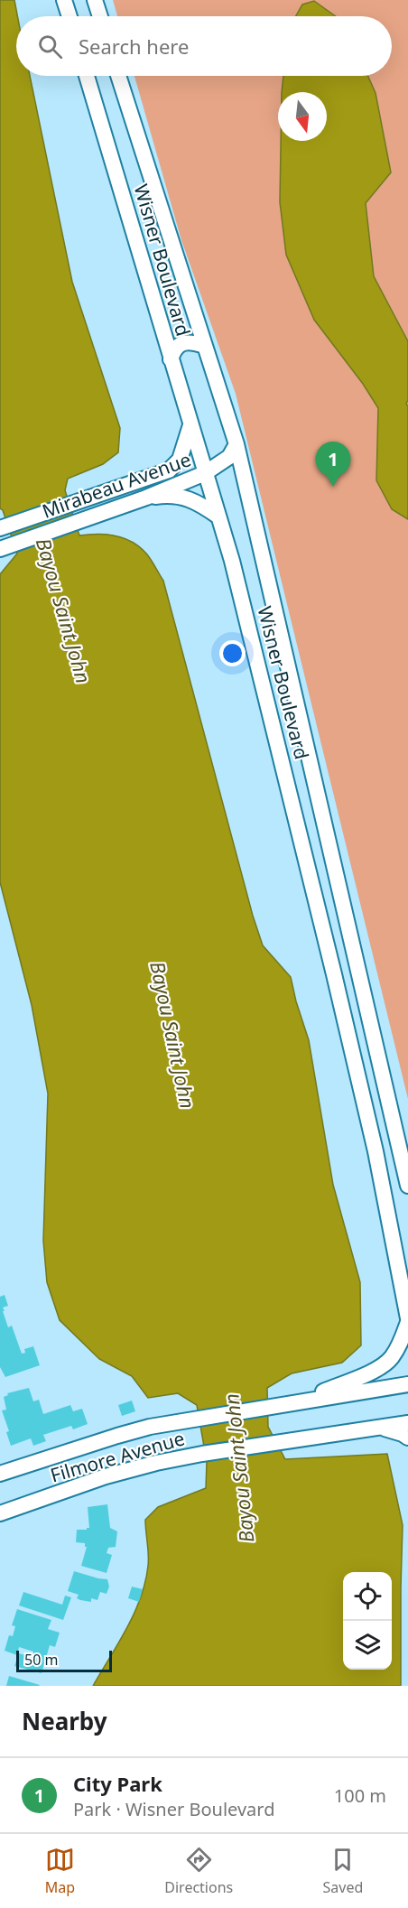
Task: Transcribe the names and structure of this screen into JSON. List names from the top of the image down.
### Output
{
  "streets": {
    "street": ["Wisner Boulevard", "Mirabeau Avenue", "Filmore Avenue"]
  },
  "crossings": [
    ["Wisner Boulevard", "Mirabeau Avenue"]
  ],
  "water": ["Bayou Saint John"],
  "scale_bar": "50 m",
  "north": "bottom",
  "page": {
    "search": "Search here",
    "pins": "1",
    "scale": "50 m",
    "heading": "Nearby",
    "list": [
      {
        "mark": "1",
        "name": "City Park",
        "note": "Park · Wisner Boulevard",
        "value": "100 m"
      }
    ],
    "nav": ["Map", "Directions", "Saved"]
  }
}
